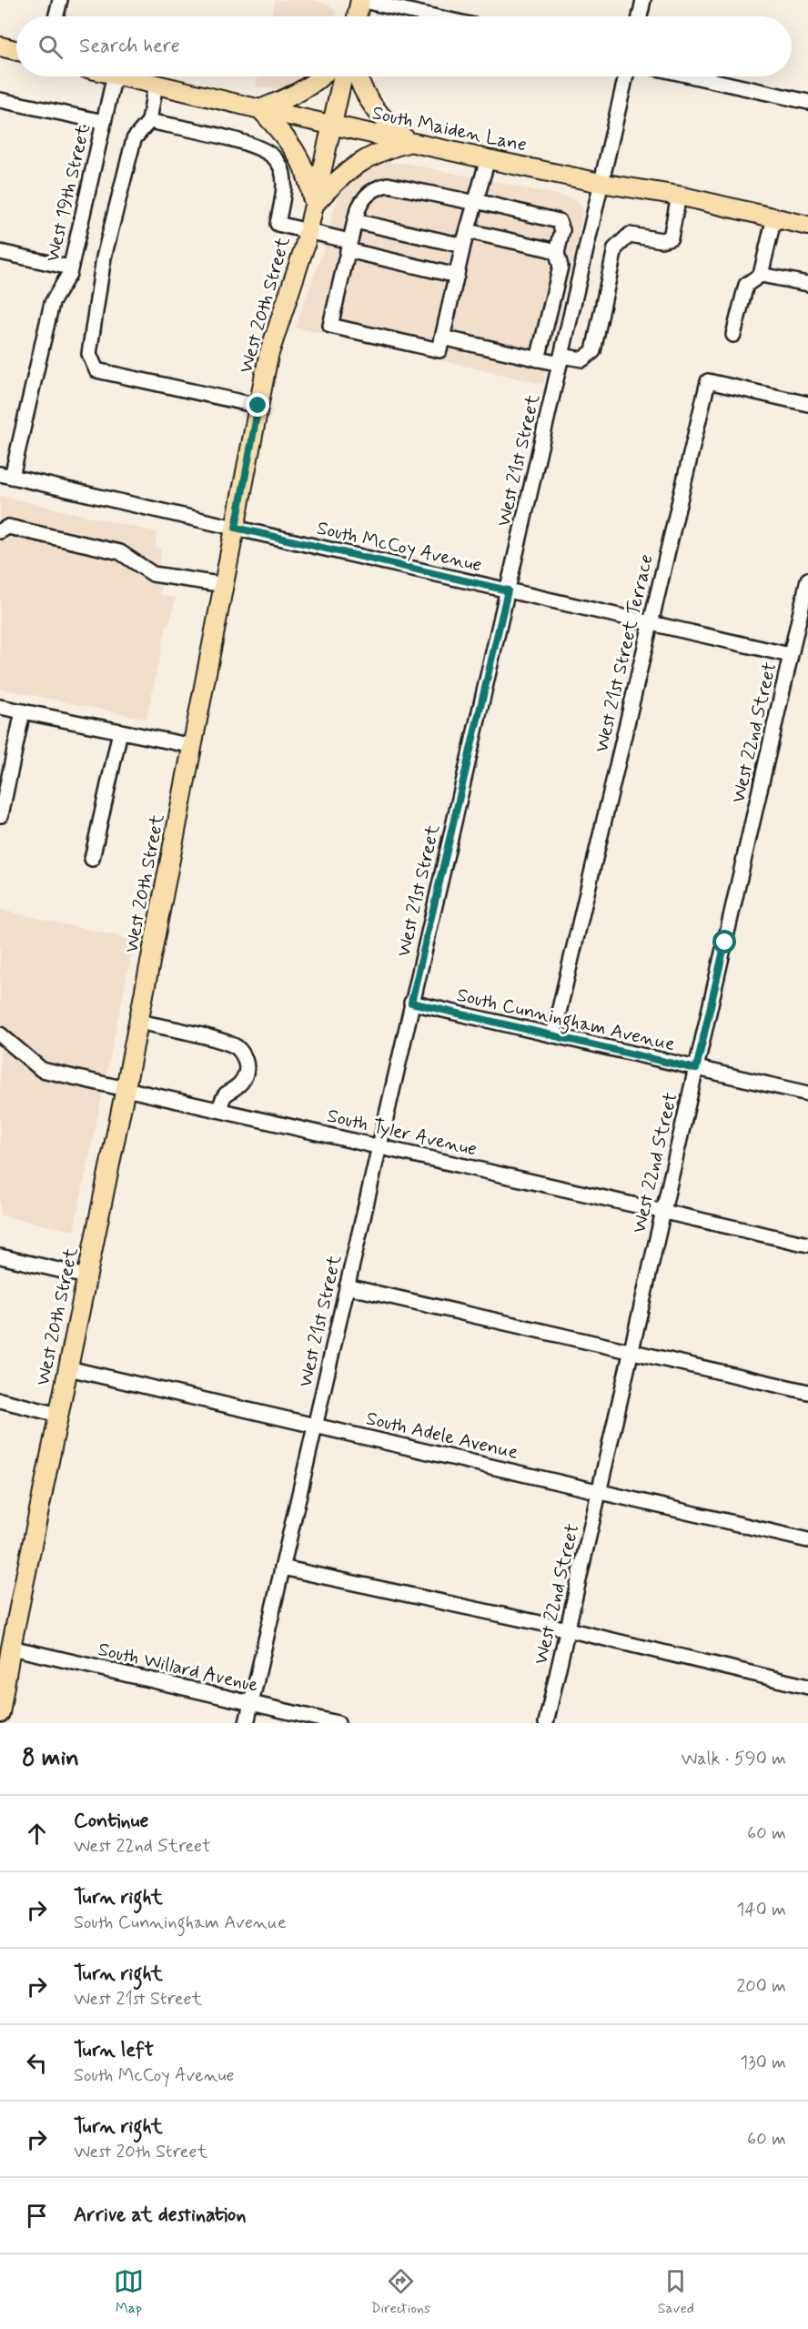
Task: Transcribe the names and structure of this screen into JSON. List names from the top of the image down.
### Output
{
  "streets": {
    "main road": ["South Maiden Lane", "West 20th Street"],
    "street": [
      "West 19th Street",
      "West 21st Street",
      "South McCoy Avenue",
      "West 21st Street Terrace",
      "West 22nd Street",
      "South Cunningham Avenue",
      "South Tyler Avenue",
      "South Adele Avenue",
      "South Willard Avenue"
    ]
  },
  "crossings": [
    ["South Maiden Lane", "West 20th Street"],
    ["South Maiden Lane", "West 21st Street"],
    ["West 19th Street", "South McCoy Avenue"],
    ["West 20th Street", "South McCoy Avenue"],
    ["West 20th Street", "South Tyler Avenue"],
    ["West 20th Street", "South Adele Avenue"],
    ["West 20th Street", "South Willard Avenue"],
    ["West 21st Street", "South McCoy Avenue"],
    ["West 21st Street", "South Cunningham Avenue"],
    ["West 21st Street", "South Tyler Avenue"],
    ["West 21st Street", "South Adele Avenue"],
    ["West 21st Street", "South Willard Avenue"],
    ["South McCoy Avenue", "West 21st Street Terrace"],
    ["South McCoy Avenue", "West 22nd Street"],
    ["West 21st Street Terrace", "South Cunningham Avenue"],
    ["West 22nd Street", "South Cunningham Avenue"],
    ["West 22nd Street", "South Tyler Avenue"],
    ["West 22nd Street", "South Adele Avenue"]
  ],
  "page": {
    "search": "Search here",
    "heading": ["8 min", "Walk · 590 m"],
    "list": [
      ["Continue", "West 22nd Street", "60 m"],
      ["Turn right", "South Cunningham Avenue", "140 m"],
      ["Turn right", "West 21st Street", "200 m"],
      ["Turn left", "South McCoy Avenue", "130 m"],
      ["Turn right", "West 20th Street", "60 m"],
      "Arrive at destination"
    ],
    "nav": ["Map", "Directions", "Saved"]
  }
}
